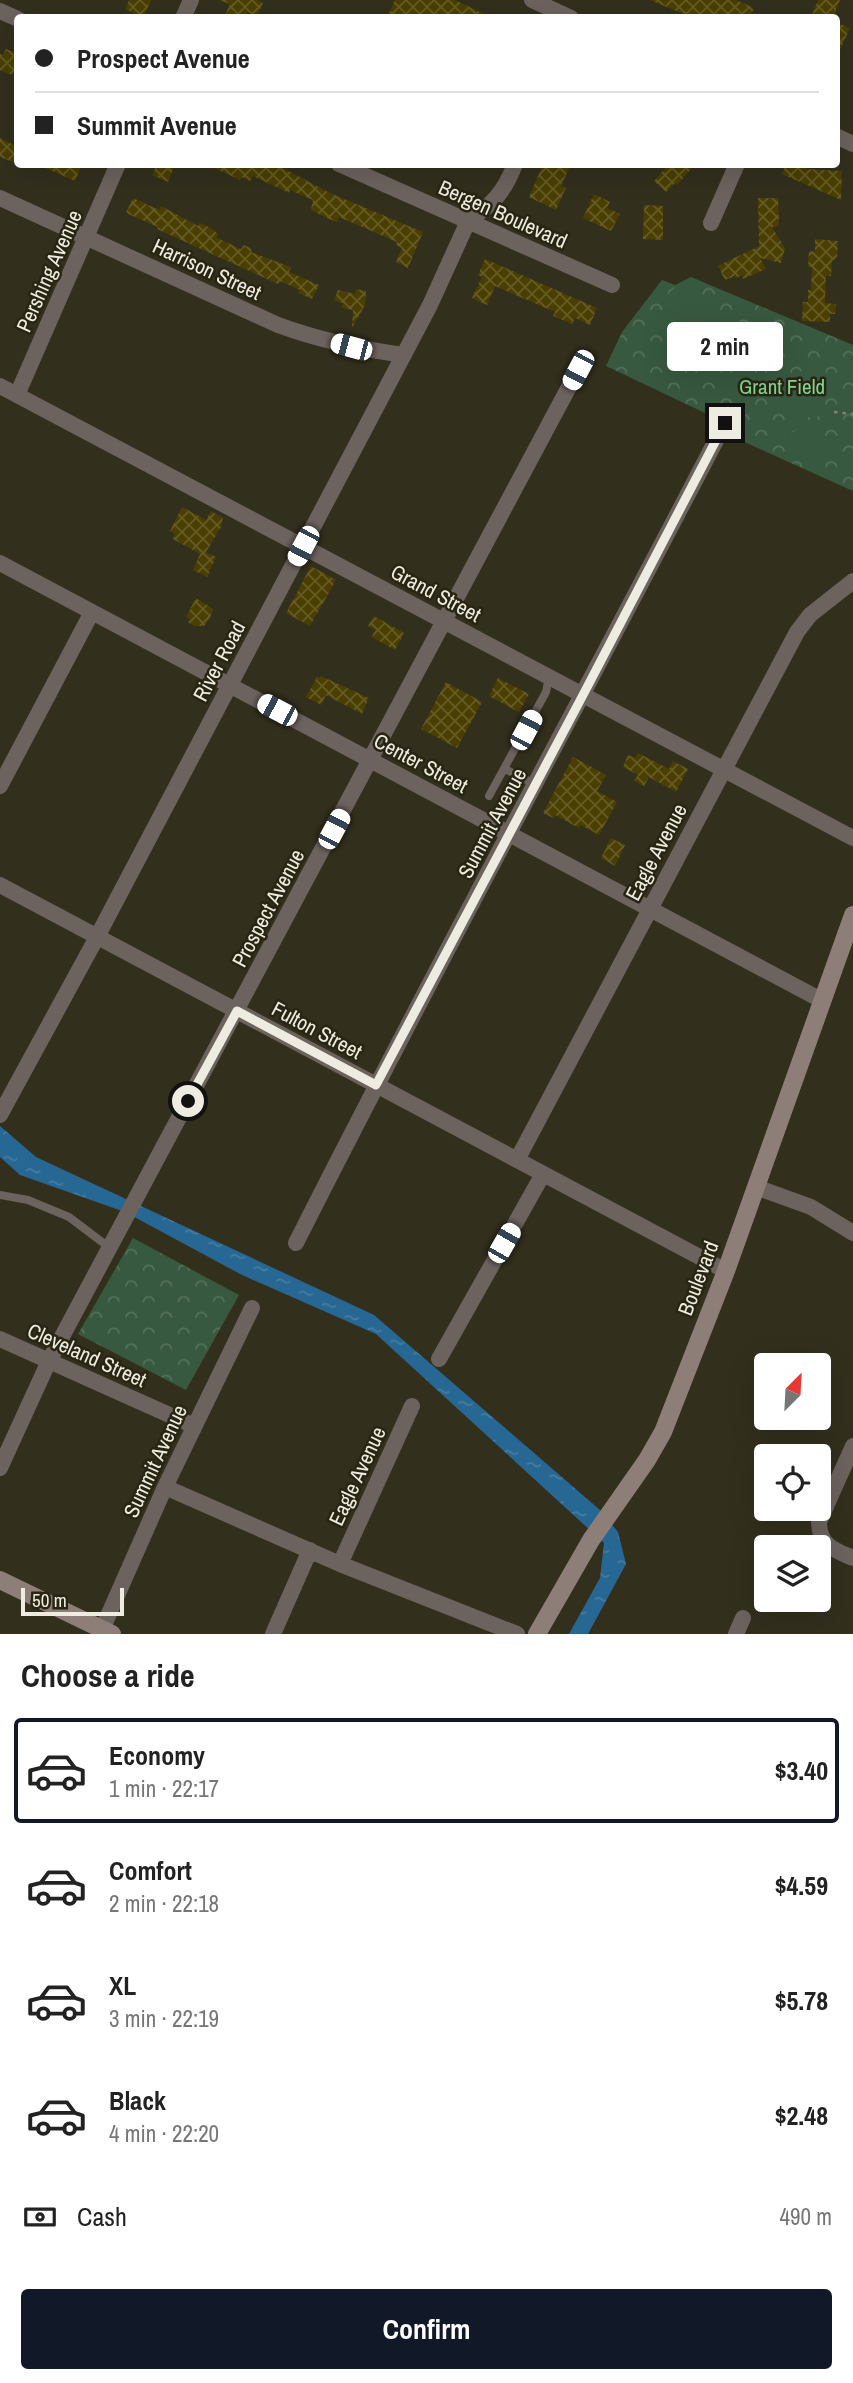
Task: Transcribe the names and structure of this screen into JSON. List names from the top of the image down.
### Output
{
  "streets": {
    "street": [
      "Bergen Boulevard",
      "Harrison Street",
      "Pershing Avenue",
      "Grand Street",
      "River Road",
      "Center Street",
      "Summit Avenue",
      "Eagle Avenue",
      "Prospect Avenue",
      "Fulton Street",
      "Boulevard",
      "Cleveland Street"
    ]
  },
  "crossings": [
    ["Bergen Boulevard", "River Road"],
    ["Harrison Street", "Pershing Avenue"],
    ["Harrison Street", "River Road"],
    ["Pershing Avenue", "Grand Street"],
    ["Grand Street", "River Road"],
    ["Grand Street", "Summit Avenue"],
    ["Grand Street", "Eagle Avenue"],
    ["Grand Street", "Prospect Avenue"],
    ["River Road", "Center Street"],
    ["River Road", "Fulton Street"],
    ["Center Street", "Summit Avenue"],
    ["Center Street", "Eagle Avenue"],
    ["Center Street", "Prospect Avenue"],
    ["Center Street", "Boulevard"],
    ["Summit Avenue", "Fulton Street"],
    ["Summit Avenue", "Cleveland Street"],
    ["Eagle Avenue", "Fulton Street"],
    ["Prospect Avenue", "Fulton Street"],
    ["Prospect Avenue", "Cleveland Street"],
    ["Fulton Street", "Boulevard"]
  ],
  "parks": ["Grant Field"],
  "scale_bar": "50 m",
  "north": "top right",
  "page": {
    "banner": ["Prospect Avenue", "Summit Avenue"],
    "bubble": "2 min",
    "scale": "50 m",
    "heading": "Choose a ride",
    "list": [
      {
        "name": "Economy",
        "note": "1 min · 22:17",
        "value": "$3.40"
      },
      {
        "name": "Comfort",
        "note": "2 min · 22:18",
        "value": "$4.59"
      },
      {
        "name": "XL",
        "note": "3 min · 22:19",
        "value": "$5.78"
      },
      {
        "name": "Black",
        "note": "4 min · 22:20",
        "value": "$2.48"
      }
    ],
    "pay": ["Cash", "490 m"],
    "buttons": "Confirm"
  }
}
